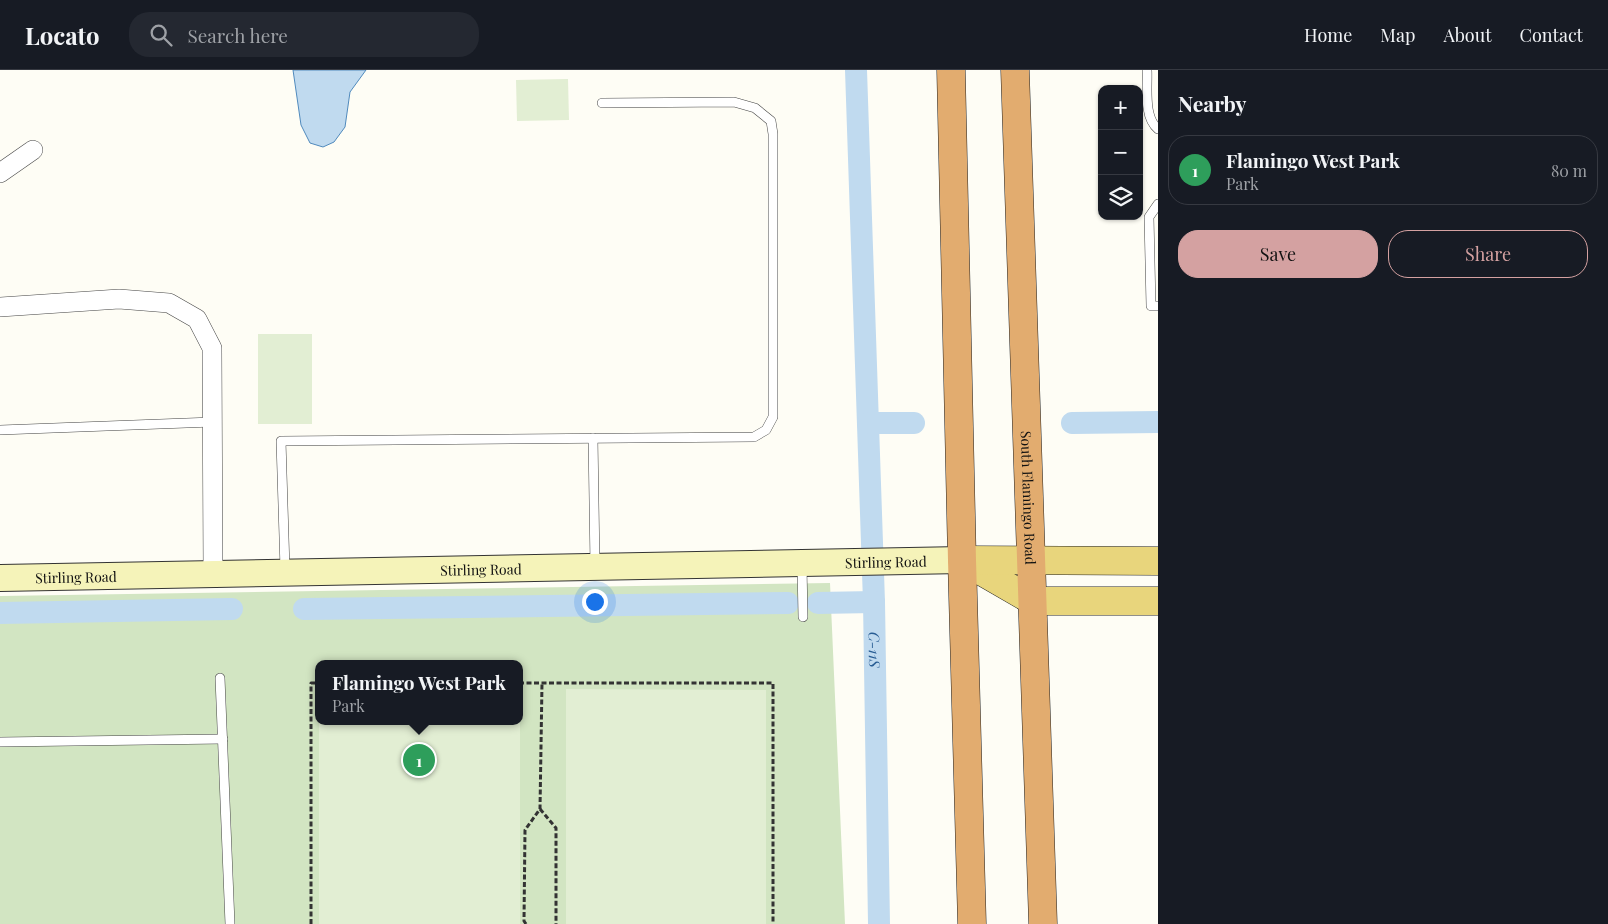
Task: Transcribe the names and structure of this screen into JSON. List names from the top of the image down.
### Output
{
  "streets": {
    "highway": ["South Flamingo Road"],
    "main road": ["Stirling Road"]
  },
  "crossings": [
    ["South Flamingo Road", "Stirling Road"]
  ],
  "water": ["C-11S"],
  "page": {
    "header": "Locato",
    "search": "Search here",
    "nav": [
      "Home",
      "Map",
      "About",
      "Contact"
    ],
    "heading": "Nearby",
    "map_buttons": ["+", "−"],
    "list": [
      {
        "mark": "1",
        "name": "Flamingo West Park",
        "note": "Park",
        "value": "80 m"
      }
    ],
    "buttons": ["Save", "Share"],
    "popup": ["Flamingo West Park", "Park"],
    "pins": "1"
  }
}
